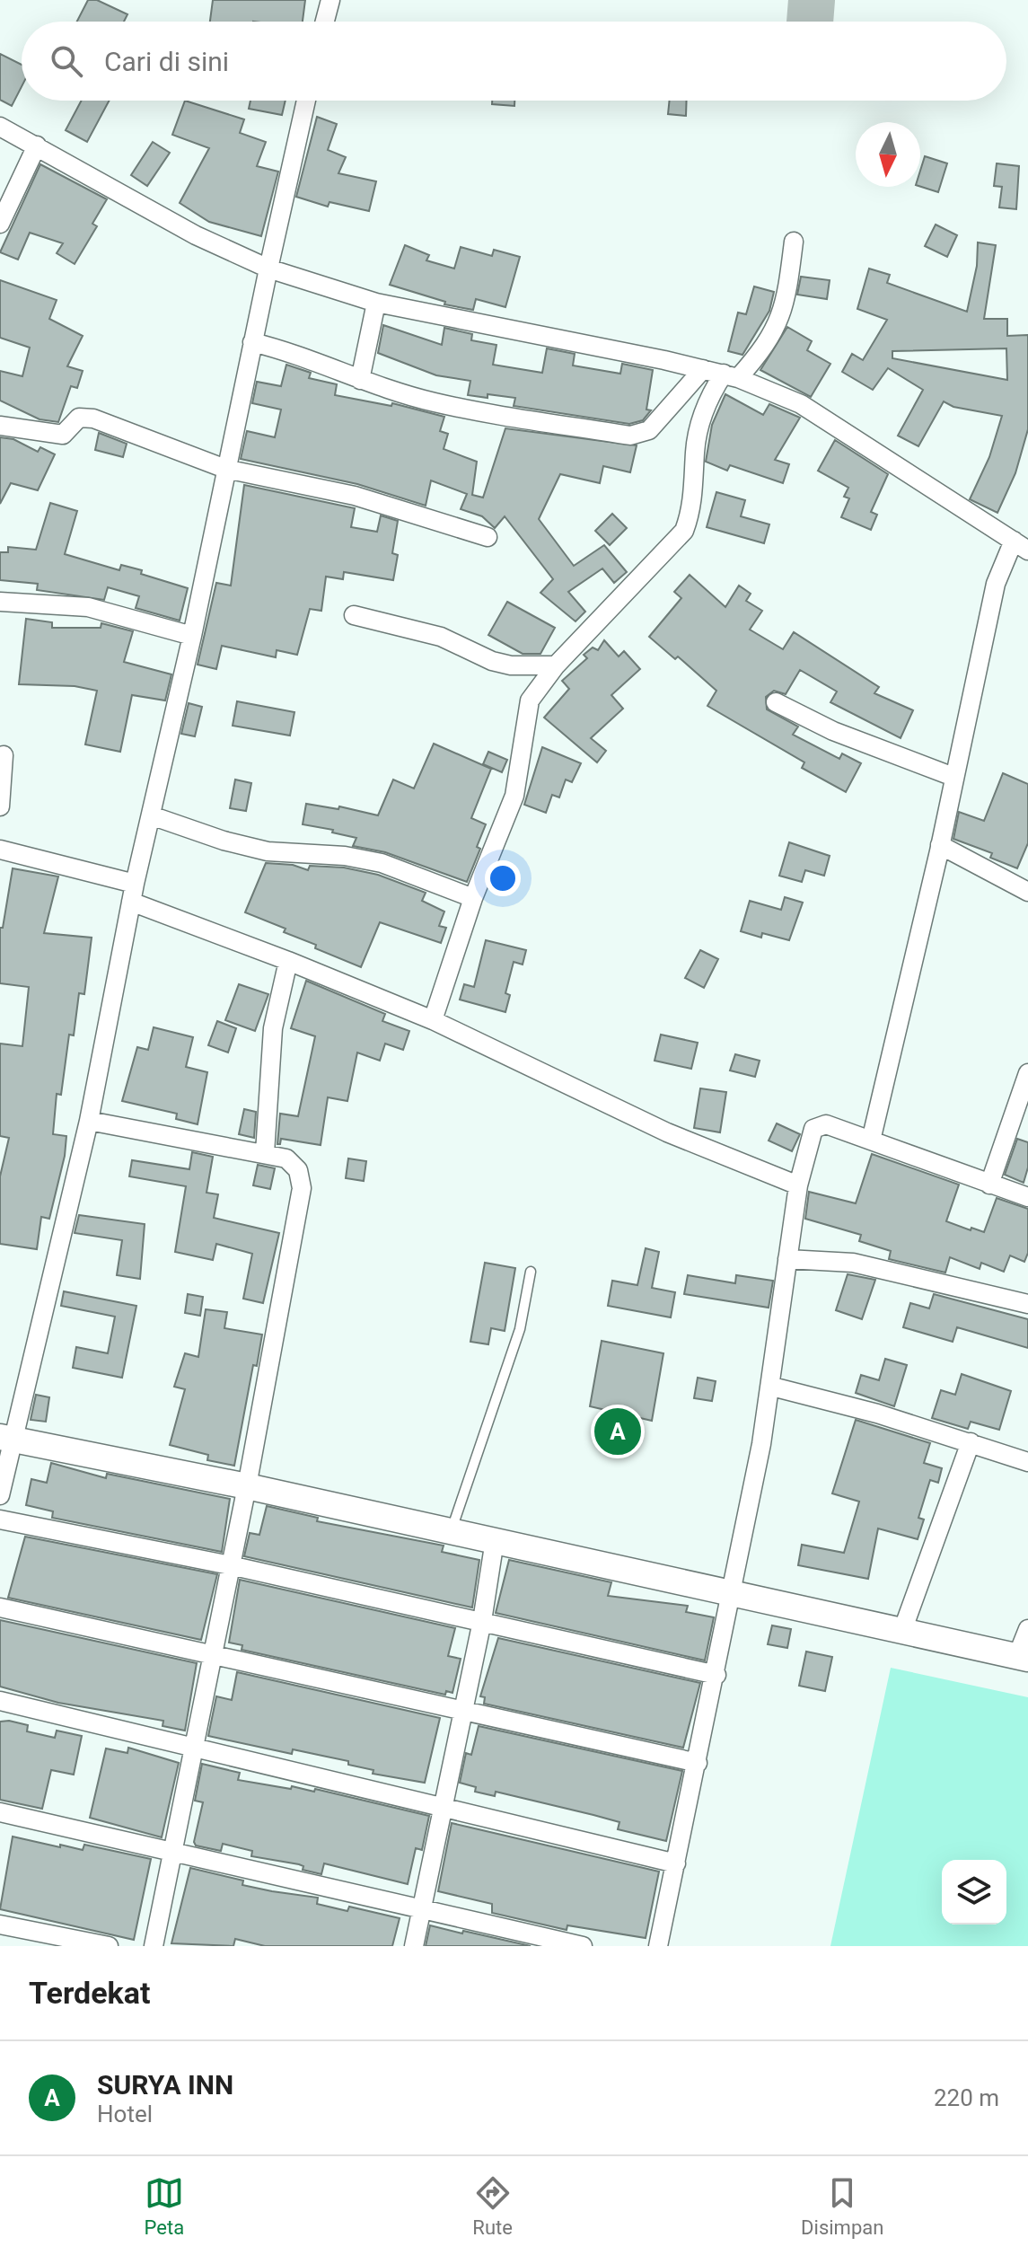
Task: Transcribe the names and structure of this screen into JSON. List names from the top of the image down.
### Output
{
  "north": "bottom",
  "page": {
    "search": "Cari di sini",
    "pins": "A",
    "heading": "Terdekat",
    "list": [
      {
        "mark": "A",
        "name": "SURYA INN",
        "note": "Hotel",
        "value": "220 m"
      }
    ],
    "nav": ["Peta", "Rute", "Disimpan"]
  }
}
